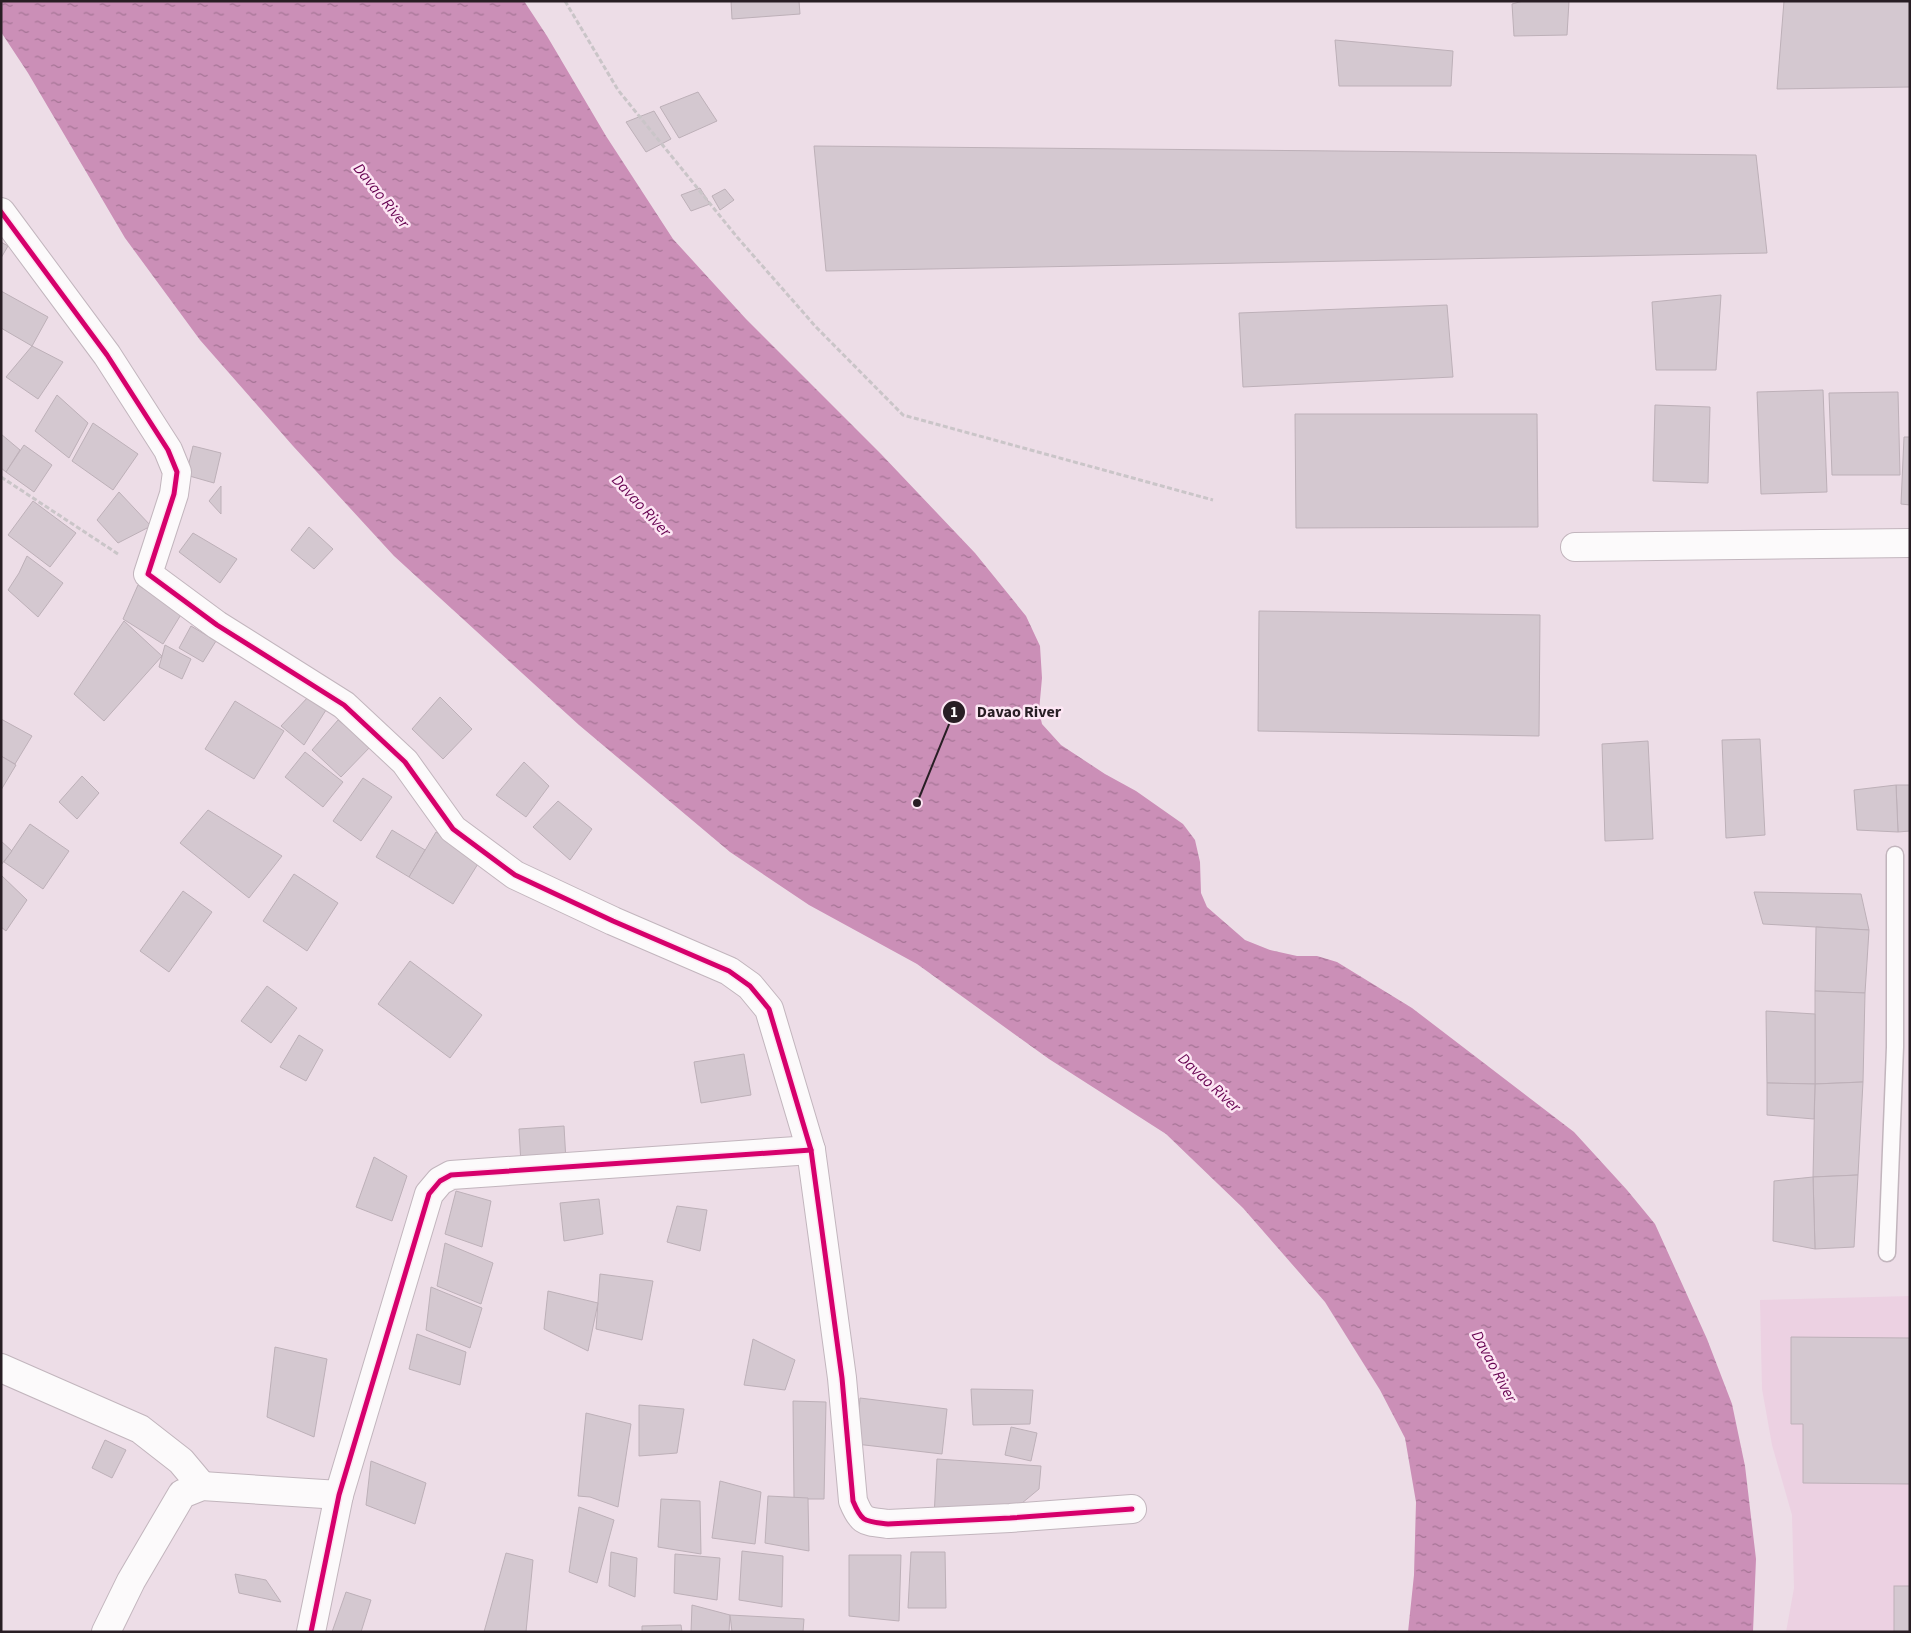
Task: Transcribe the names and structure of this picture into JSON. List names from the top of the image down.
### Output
{
  "water": ["Davao River"],
  "places": ["Davao River"]
}
